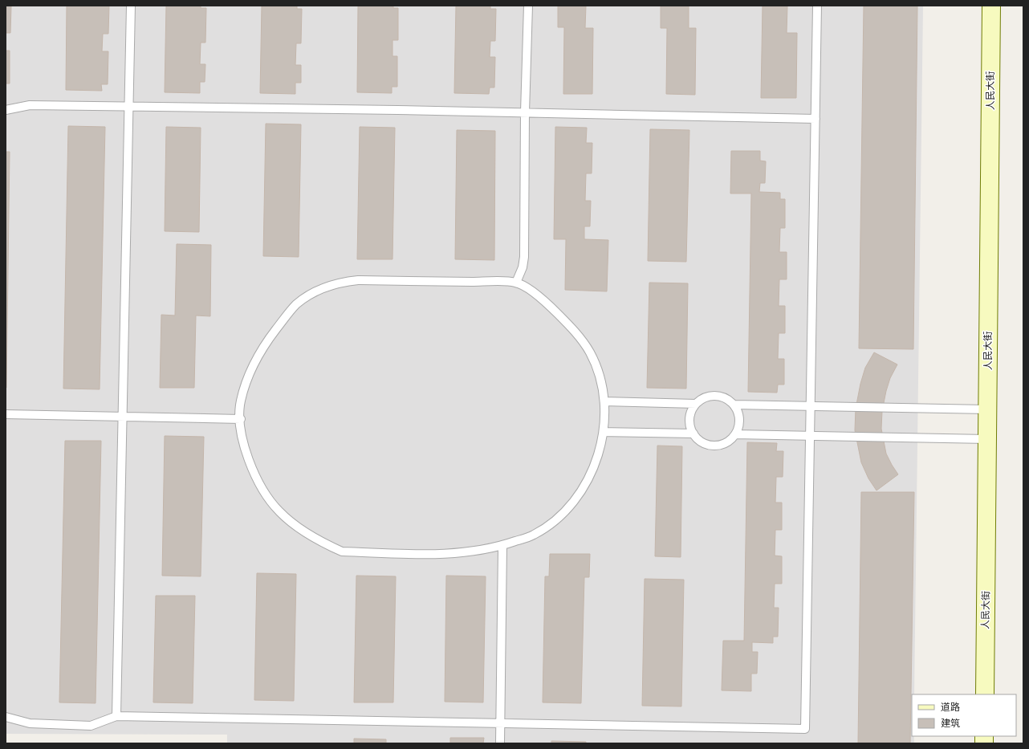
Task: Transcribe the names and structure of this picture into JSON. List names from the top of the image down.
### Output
{
  "streets": {
    "main road": ["人民大街"]
  },
  "legend": ["道路", "建筑"]
}
